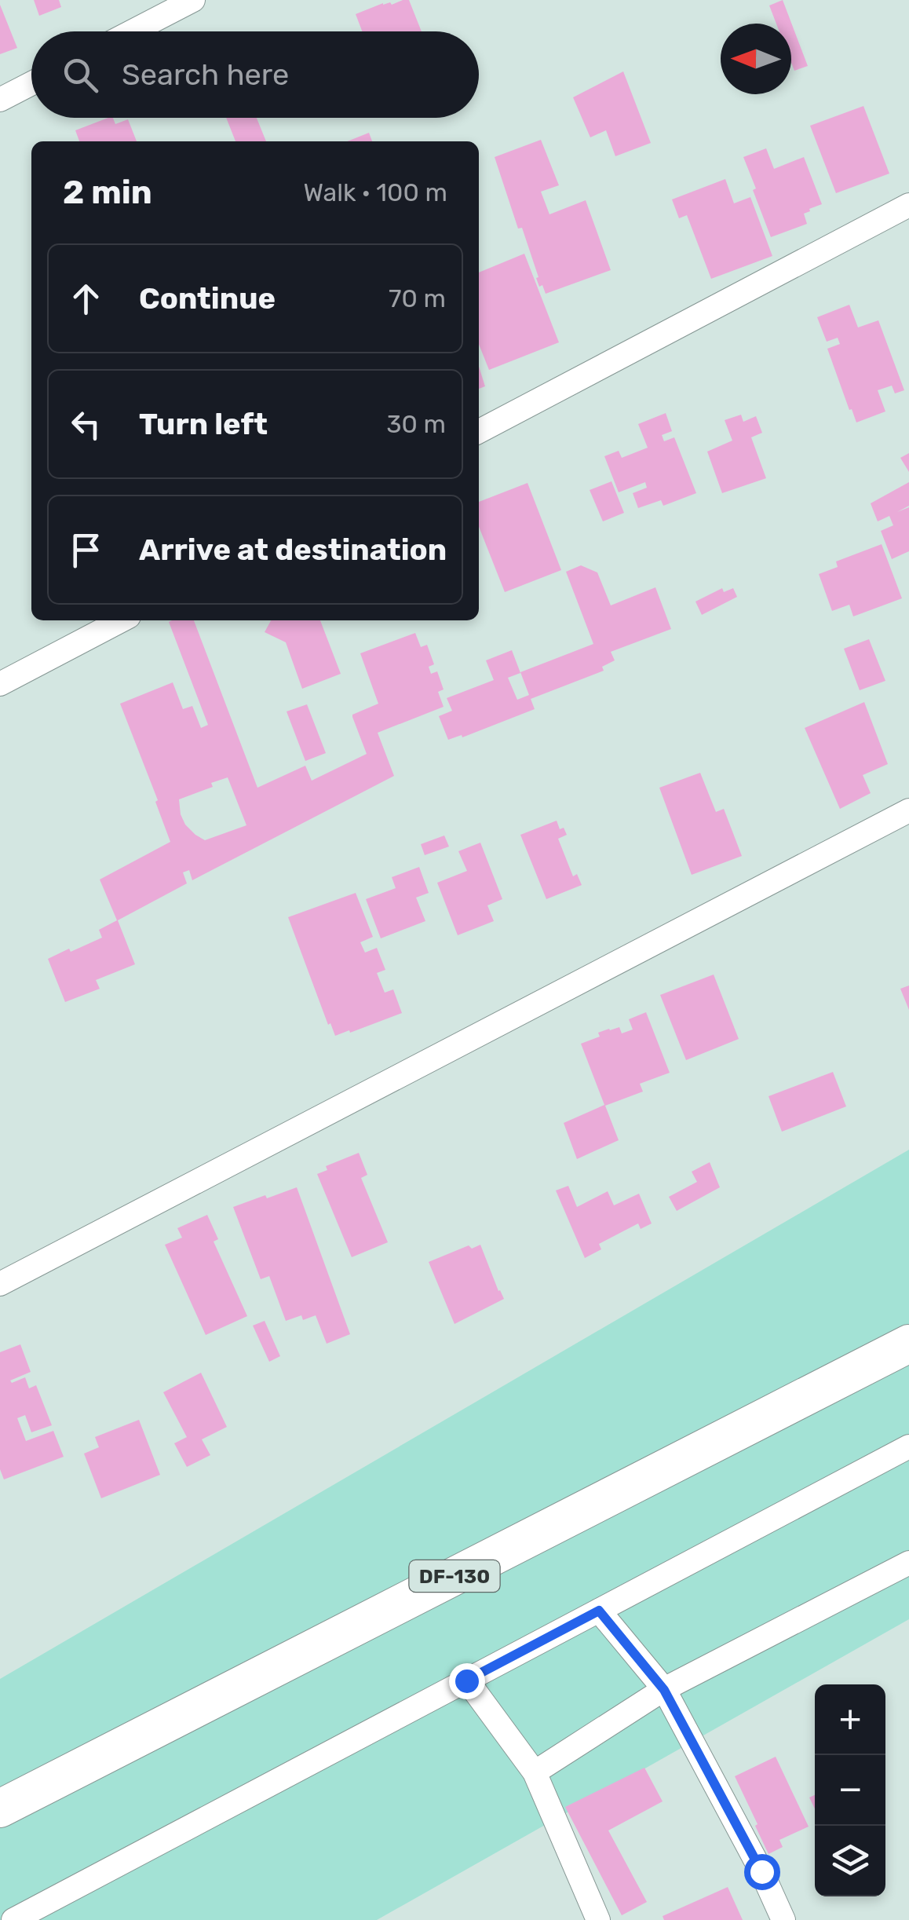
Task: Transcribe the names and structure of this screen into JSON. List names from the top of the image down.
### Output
{
  "streets": {
    "main road": ["DF-130"]
  },
  "north": "left",
  "page": {
    "search": "Search here",
    "heading": ["2 min", "Walk · 100 m"],
    "list": [
      ["Continue", "70 m"],
      ["Turn left", "30 m"],
      "Arrive at destination"
    ],
    "map_buttons": ["+", "−"]
  }
}
